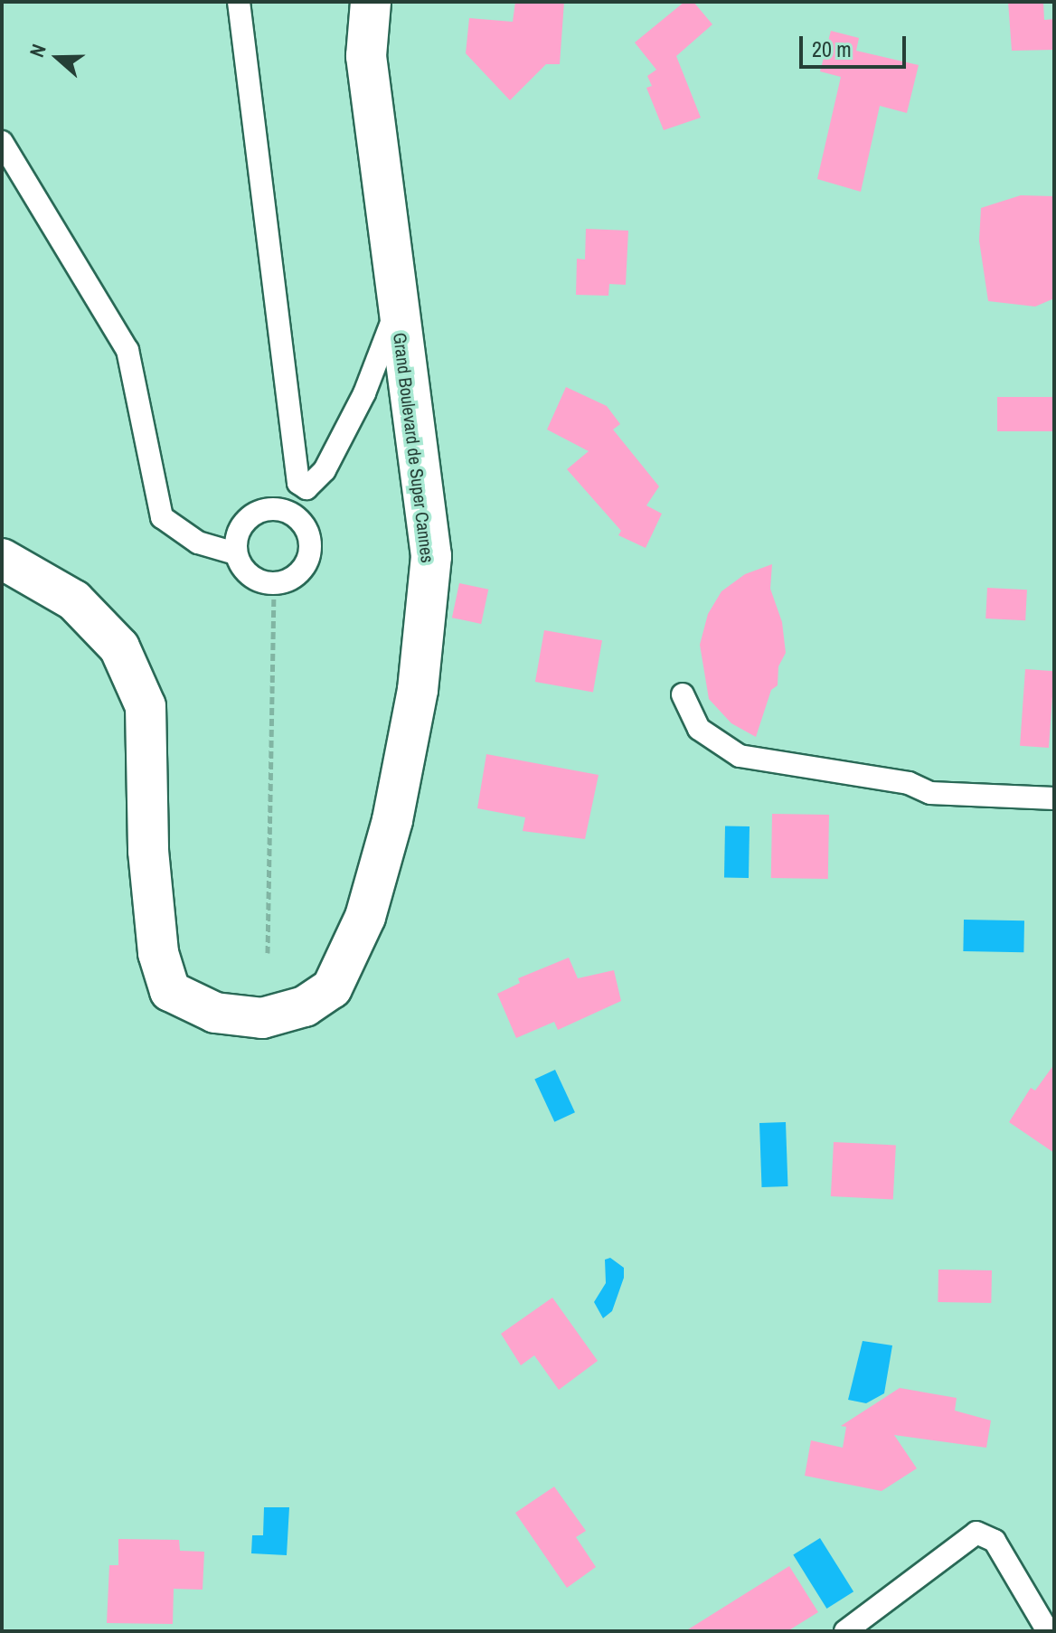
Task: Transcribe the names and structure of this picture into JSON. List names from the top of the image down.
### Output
{
  "streets": {
    "street": ["Grand Boulevard de Super Cannes"]
  },
  "scale_bar": "20 m",
  "north": "left"
}
